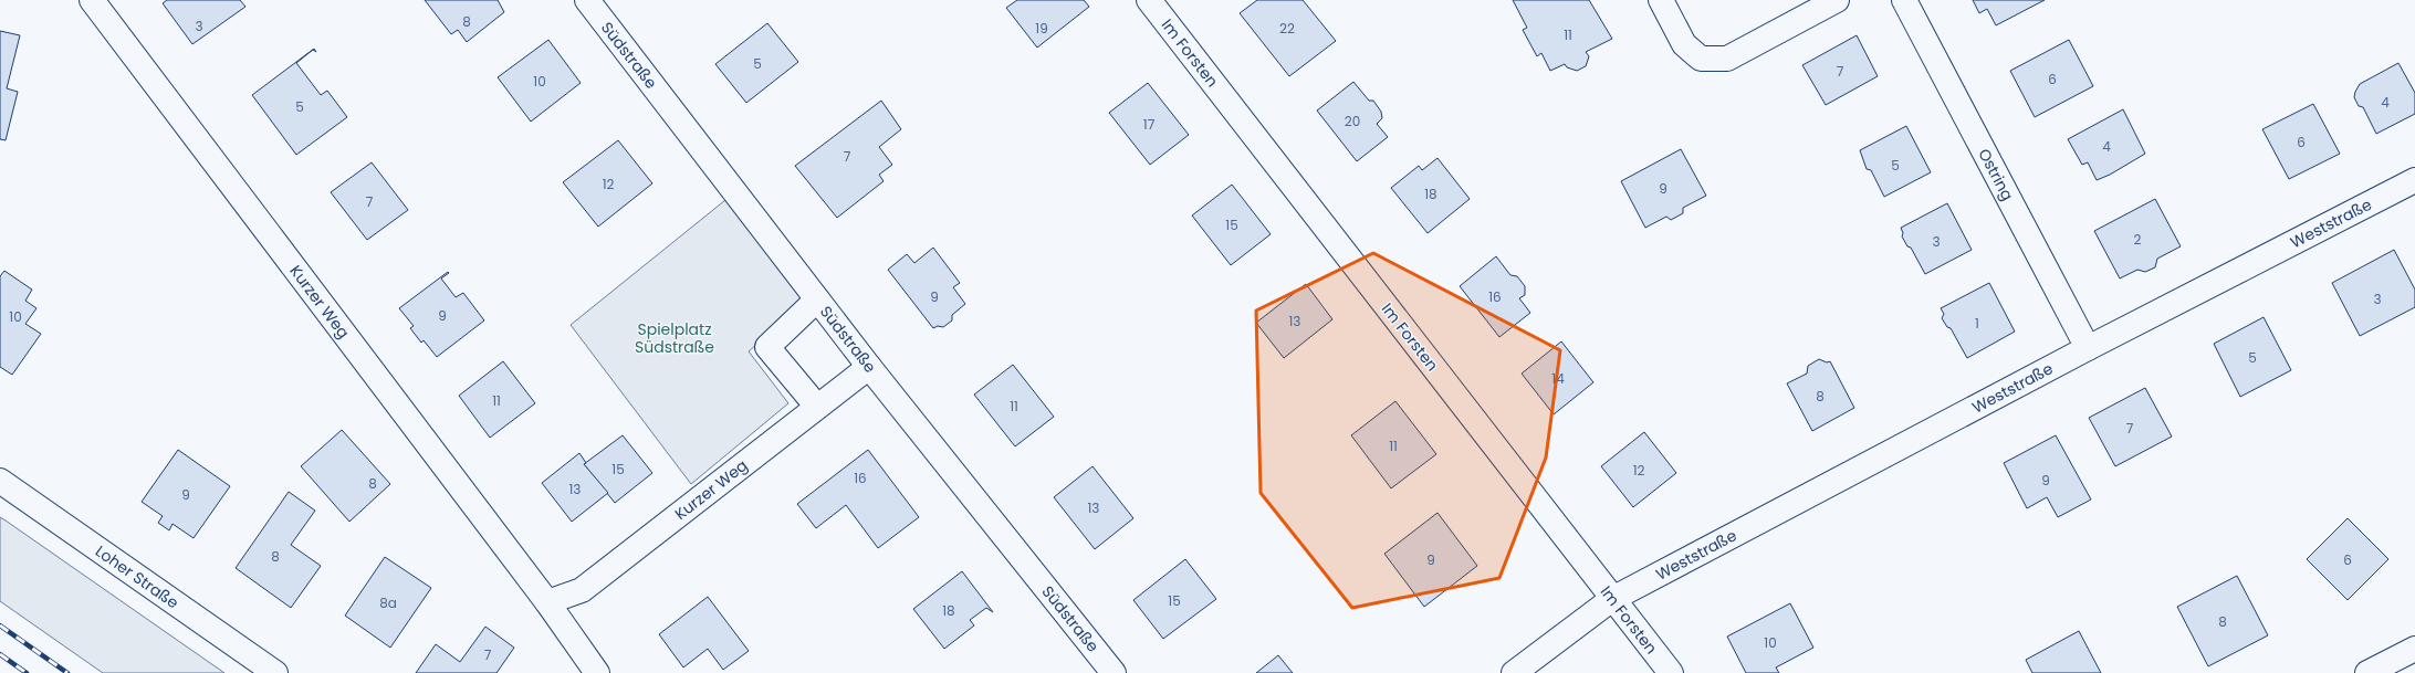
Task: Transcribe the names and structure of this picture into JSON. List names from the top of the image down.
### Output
{
  "streets": {
    "street": [
      "Im Forsten",
      "Südstraße",
      "Ostring",
      "Weststraße",
      "Kurzer Weg",
      "Loher Straße"
    ]
  },
  "crossings": [
    ["Im Forsten", "Weststraße"],
    ["Südstraße", "Kurzer Weg"],
    ["Ostring", "Weststraße"]
  ],
  "parks": ["Spielplatz Südstraße"],
  "house_numbers": [
    "8",
    "3",
    "19",
    "22",
    "11",
    "5",
    "7",
    "6",
    "10",
    "4",
    "5",
    "20",
    "17",
    "6",
    "4",
    "7",
    "5",
    "12",
    "9",
    "18",
    "7",
    "15",
    "2",
    "3",
    "9",
    "16",
    "3",
    "9",
    "10",
    "13",
    "1",
    "5",
    "14",
    "8",
    "11",
    "11",
    "7",
    "11",
    "15",
    "12",
    "16",
    "9",
    "8",
    "13",
    "9",
    "13",
    "8",
    "9",
    "6",
    "15",
    "8a",
    "18",
    "8",
    "10",
    "7"
  ]
}
